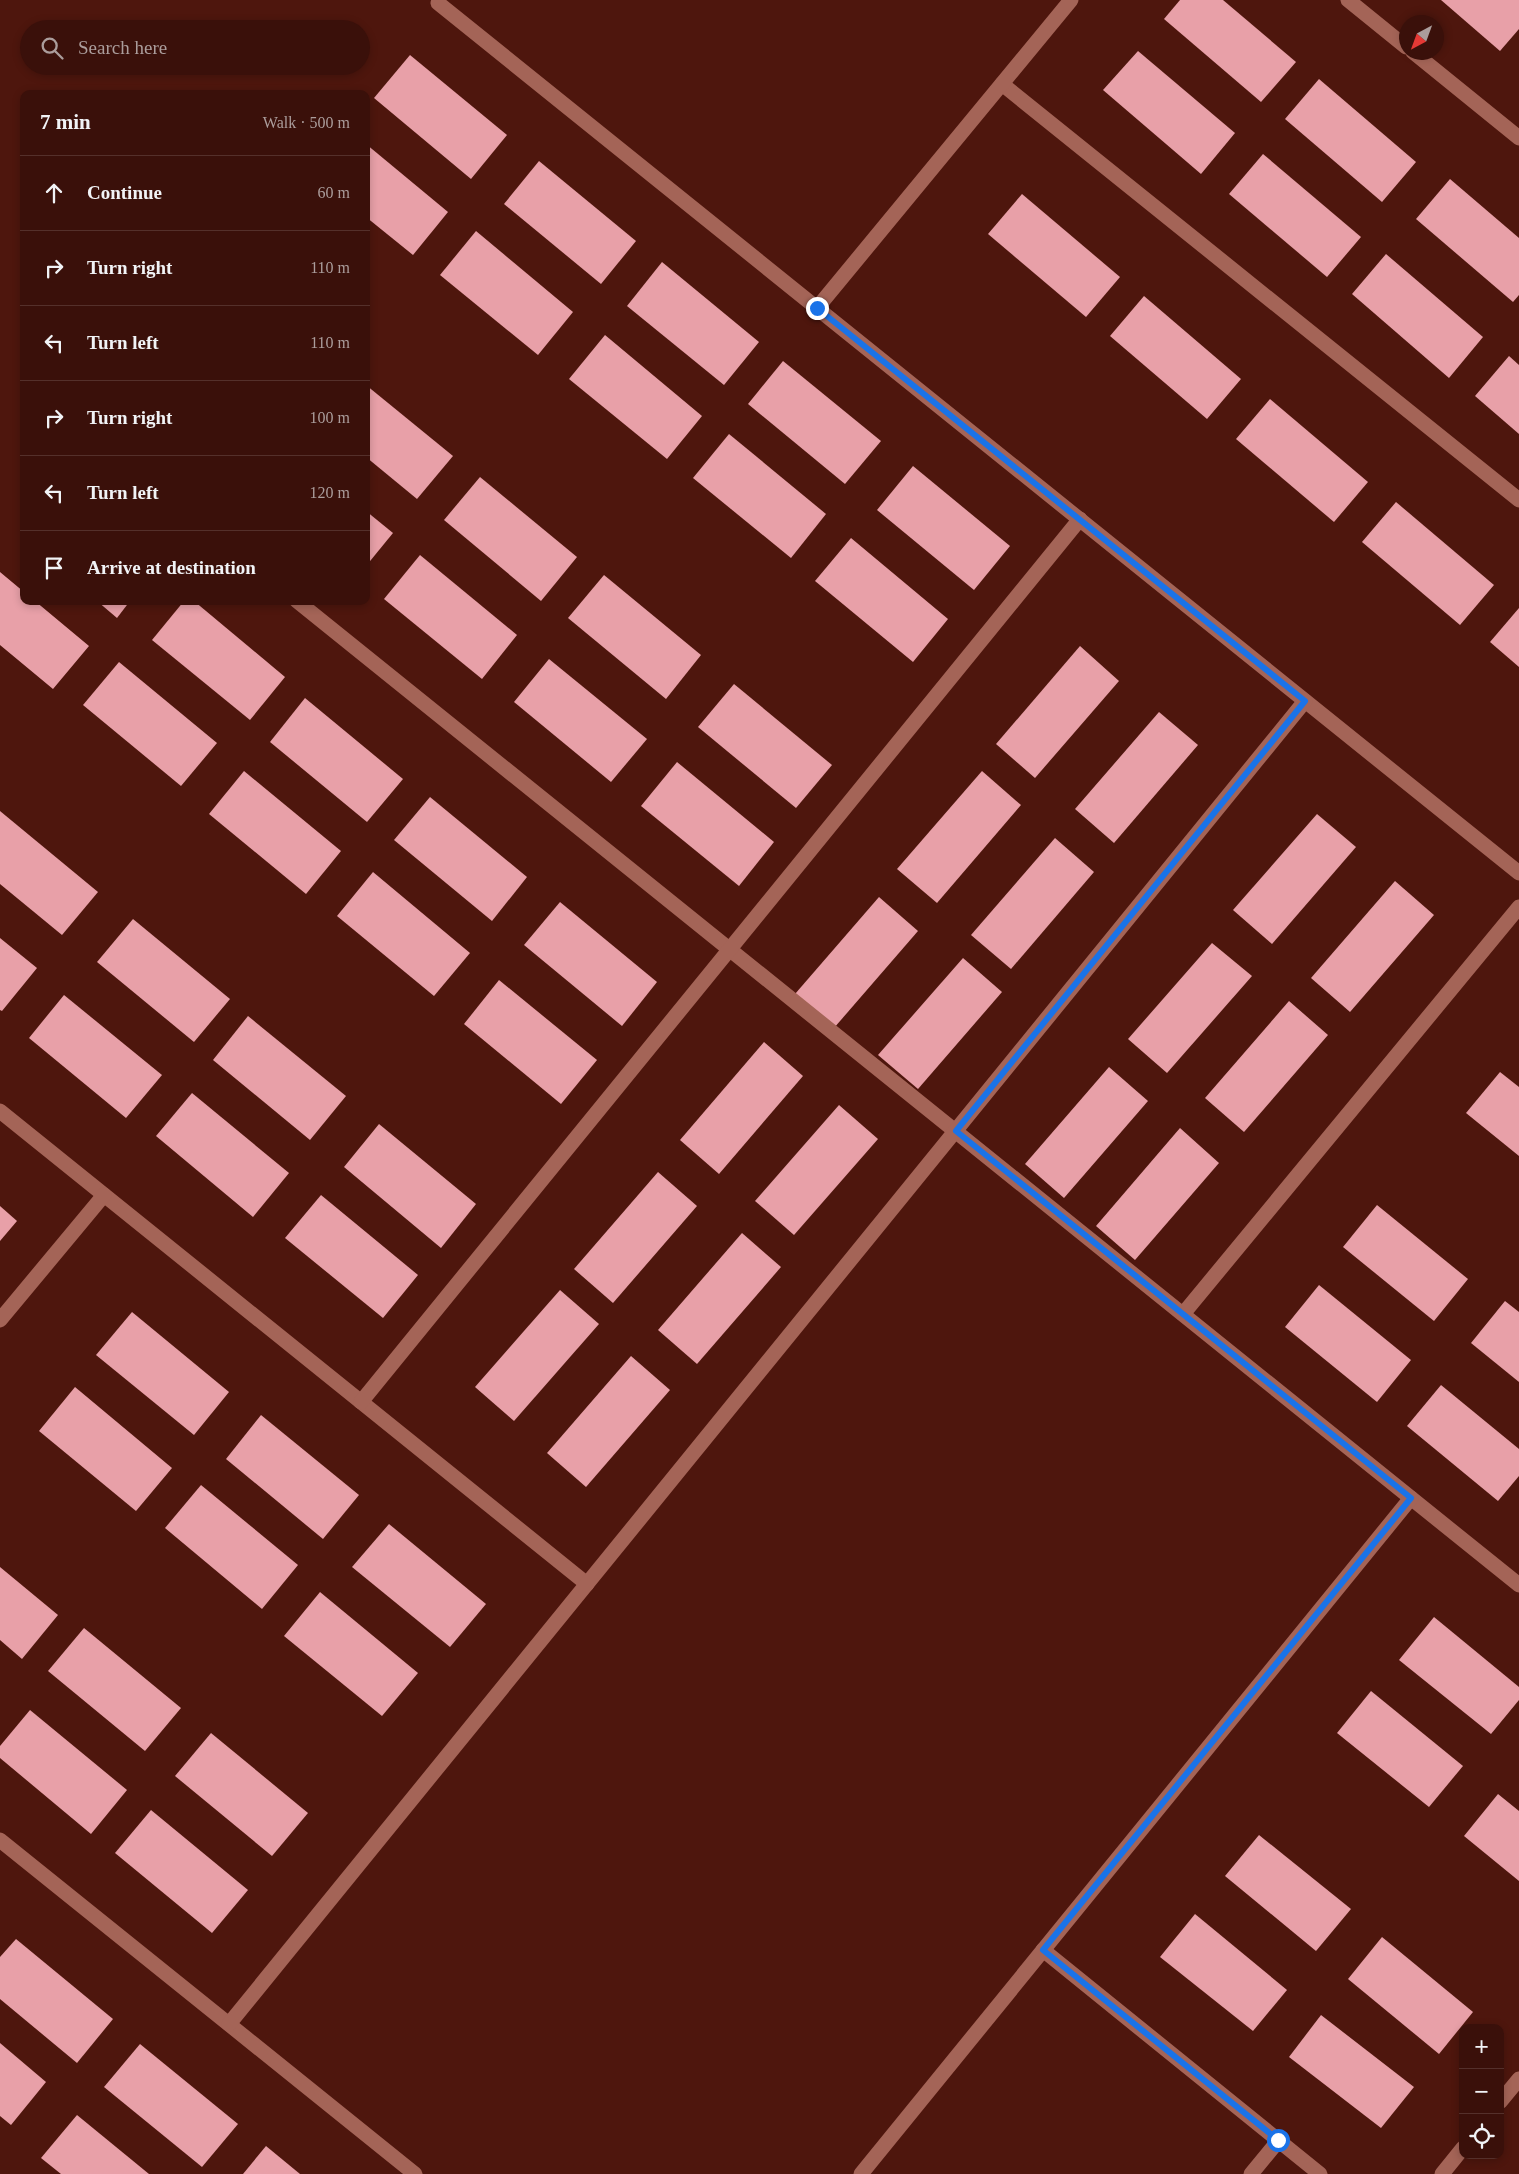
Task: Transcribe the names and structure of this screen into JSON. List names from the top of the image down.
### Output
{
  "north": "bottom left",
  "page": {
    "search": "Search here",
    "heading": ["7 min", "Walk · 500 m"],
    "list": [
      ["Continue", "60 m"],
      ["Turn right", "110 m"],
      ["Turn left", "110 m"],
      ["Turn right", "100 m"],
      ["Turn left", "120 m"],
      "Arrive at destination"
    ],
    "map_buttons": ["+", "−"]
  }
}
